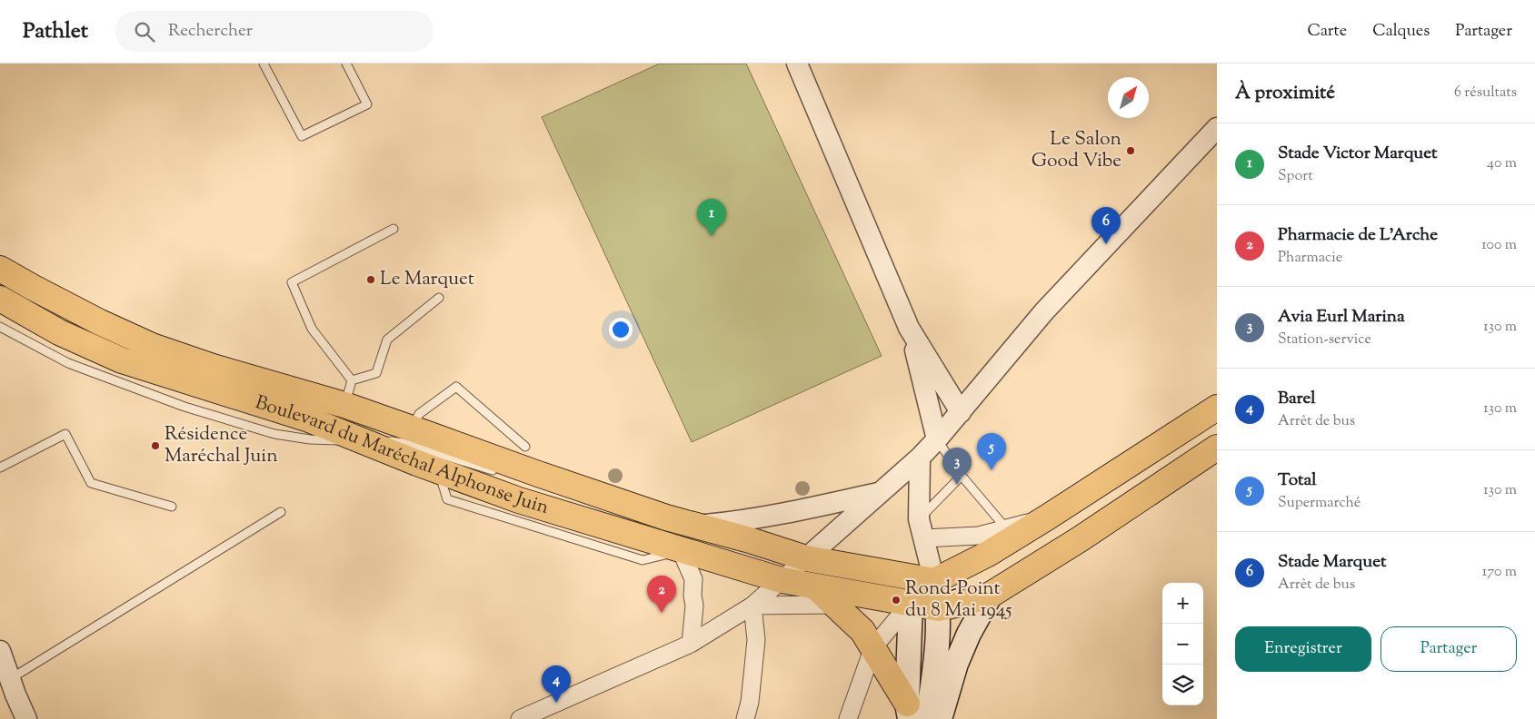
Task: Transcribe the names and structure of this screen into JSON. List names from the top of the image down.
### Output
{
  "streets": {
    "main road": ["Boulevard du Maréchal Alphonse Juin"]
  },
  "places": [
    "Le Salon Good Vibe",
    "Le Marquet",
    "Résidence Maréchal Juin",
    "Rond-Point du 8 Mai 1945"
  ],
  "north": "top right",
  "page": {
    "header": "Pathlet",
    "search": "Rechercher",
    "nav": ["Carte", "Calques", "Partager"],
    "heading": ["À proximité", "6 résultats"],
    "list": [
      {
        "mark": "1",
        "name": "Stade Victor Marquet",
        "note": "Sport",
        "value": "40 m"
      },
      {
        "mark": "2",
        "name": "Pharmacie de L'Arche",
        "note": "Pharmacie",
        "value": "100 m"
      },
      {
        "mark": "3",
        "name": "Avia Eurl Marina",
        "note": "Station-service",
        "value": "130 m"
      },
      {
        "mark": "4",
        "name": "Barel",
        "note": "Arrêt de bus",
        "value": "130 m"
      },
      {
        "mark": "5",
        "name": "Total",
        "note": "Supermarché",
        "value": "130 m"
      },
      {
        "mark": "6",
        "name": "Stade Marquet",
        "note": "Arrêt de bus",
        "value": "170 m"
      }
    ],
    "pins": [
      "1",
      "6",
      "5",
      "3",
      "2",
      "4"
    ],
    "map_buttons": ["+", "−"],
    "buttons": ["Enregistrer", "Partager"]
  }
}
